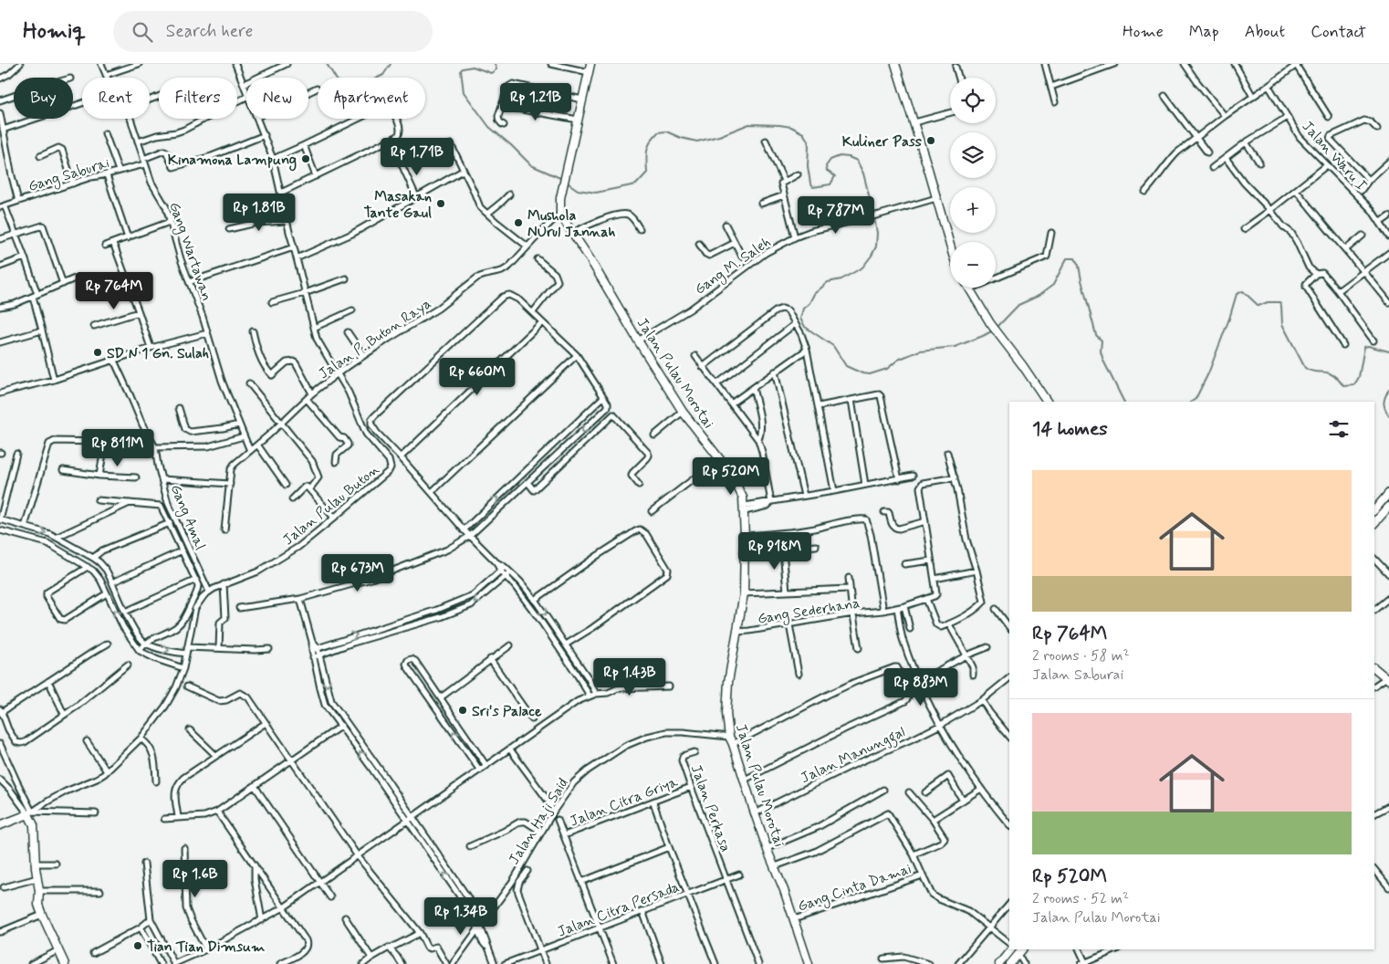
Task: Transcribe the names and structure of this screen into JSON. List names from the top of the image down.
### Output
{
  "streets": {
    "street": [
      "Jalan Waru I",
      "Gang Saburai",
      "Gang Wartawan",
      "Gang M. Saleh",
      "Jalan P. Buton Raya",
      "Jalan Pulau Morotai",
      "Jalan Pulau Buton",
      "Gang Amal",
      "Gang Sederhana",
      "Jalan Manunggal",
      "Jalan Citra Griya",
      "Jalan Perkasa",
      "Jalan Haji Said",
      "Gang Cinta Damai",
      "Jalan Citra Persada"
    ]
  },
  "crossings": [
    ["Gang Saburai", "Gang Wartawan"],
    ["Gang Wartawan", "Jalan P. Buton Raya"],
    ["Gang M. Saleh", "Jalan Pulau Morotai"],
    ["Jalan P. Buton Raya", "Jalan Pulau Morotai"],
    ["Jalan P. Buton Raya", "Jalan Pulau Buton"],
    ["Jalan Pulau Morotai", "Gang Sederhana"],
    ["Jalan Pulau Morotai", "Jalan Manunggal"],
    ["Jalan Pulau Morotai", "Jalan Haji Said"],
    ["Jalan Pulau Morotai", "Gang Cinta Damai"],
    ["Jalan Pulau Buton", "Gang Amal"],
    ["Jalan Citra Griya", "Jalan Perkasa"],
    ["Jalan Perkasa", "Jalan Citra Persada"]
  ],
  "places": [
    "Kuliner Pass",
    "Kinamona Lampung",
    "Masakan Tante Gaul",
    "Mushola NUrul Jannah",
    "SD N 1 Gn. Sulah",
    "Sri's Palace",
    "Tian Tian Dimsum"
  ],
  "page": {
    "header": "Homiq",
    "search": "Search here",
    "nav": [
      "Home",
      "Map",
      "About",
      "Contact"
    ],
    "map_buttons": ["+", "−"],
    "chip": [
      "Buy",
      "Rent",
      "Filters",
      "New",
      "Apartment"
    ],
    "price": [
      "Rp 1.21B",
      "Rp 1.71B",
      "Rp 1.81B",
      "Rp 787M",
      "Rp 764M",
      "Rp 660M",
      "Rp 811M",
      "Rp 520M",
      "Rp 918M",
      "Rp 673M",
      "Rp 1.43B",
      "Rp 883M",
      "Rp 1.6B",
      "Rp 1.34B"
    ],
    "heading": "14 homes",
    "list": [
      {
        "name": "Rp 764M",
        "note": "2 rooms · 58 m² · Jalan Saburai"
      },
      {
        "name": "Rp 520M",
        "note": "2 rooms · 52 m² · Jalan Pulau Morotai"
      }
    ]
  }
}
